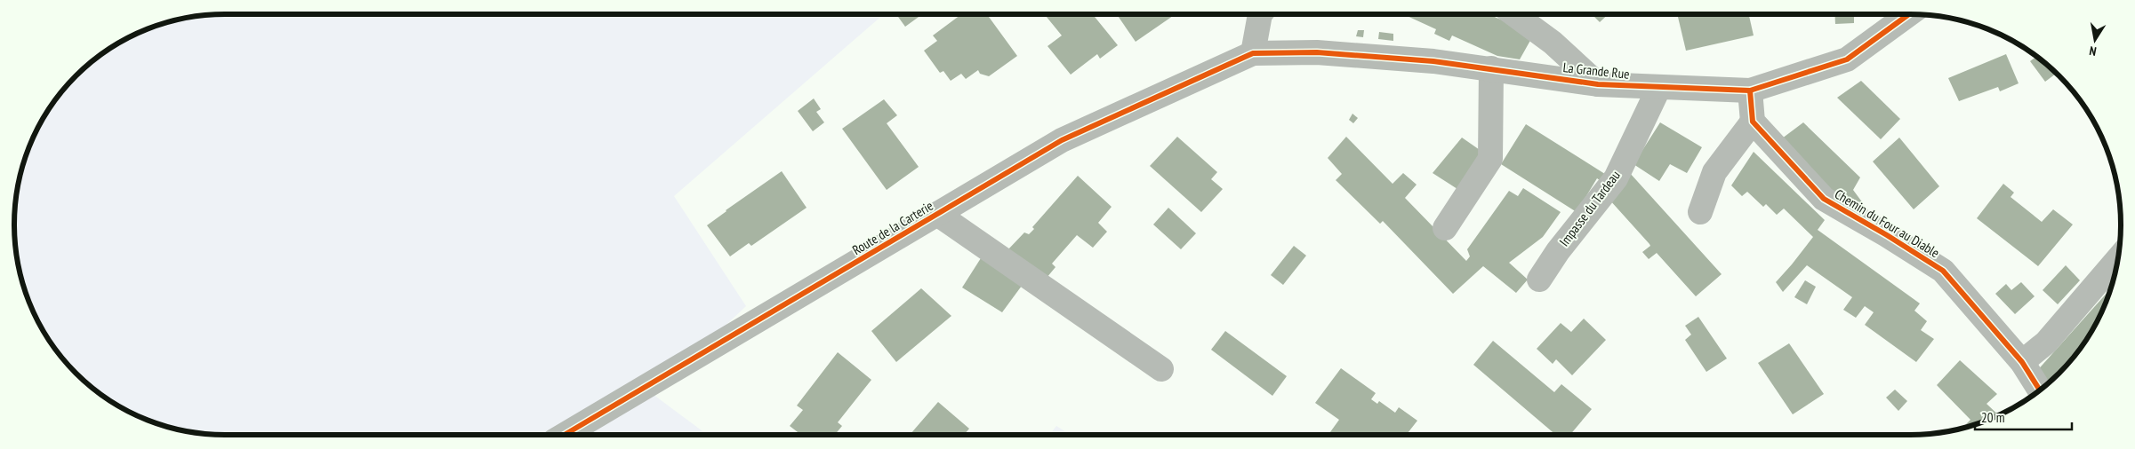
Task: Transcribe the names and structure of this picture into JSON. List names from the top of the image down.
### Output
{
  "streets": {
    "street": [
      "La Grande Rue",
      "Impasse du Tardeau",
      "Chemin du Four au Diable",
      "Route de la Carterie"
    ]
  },
  "crossings": [
    ["La Grande Rue", "Impasse du Tardeau"],
    ["La Grande Rue", "Route de la Carterie"]
  ],
  "scale_bar": "20 m",
  "north": "bottom"
}
